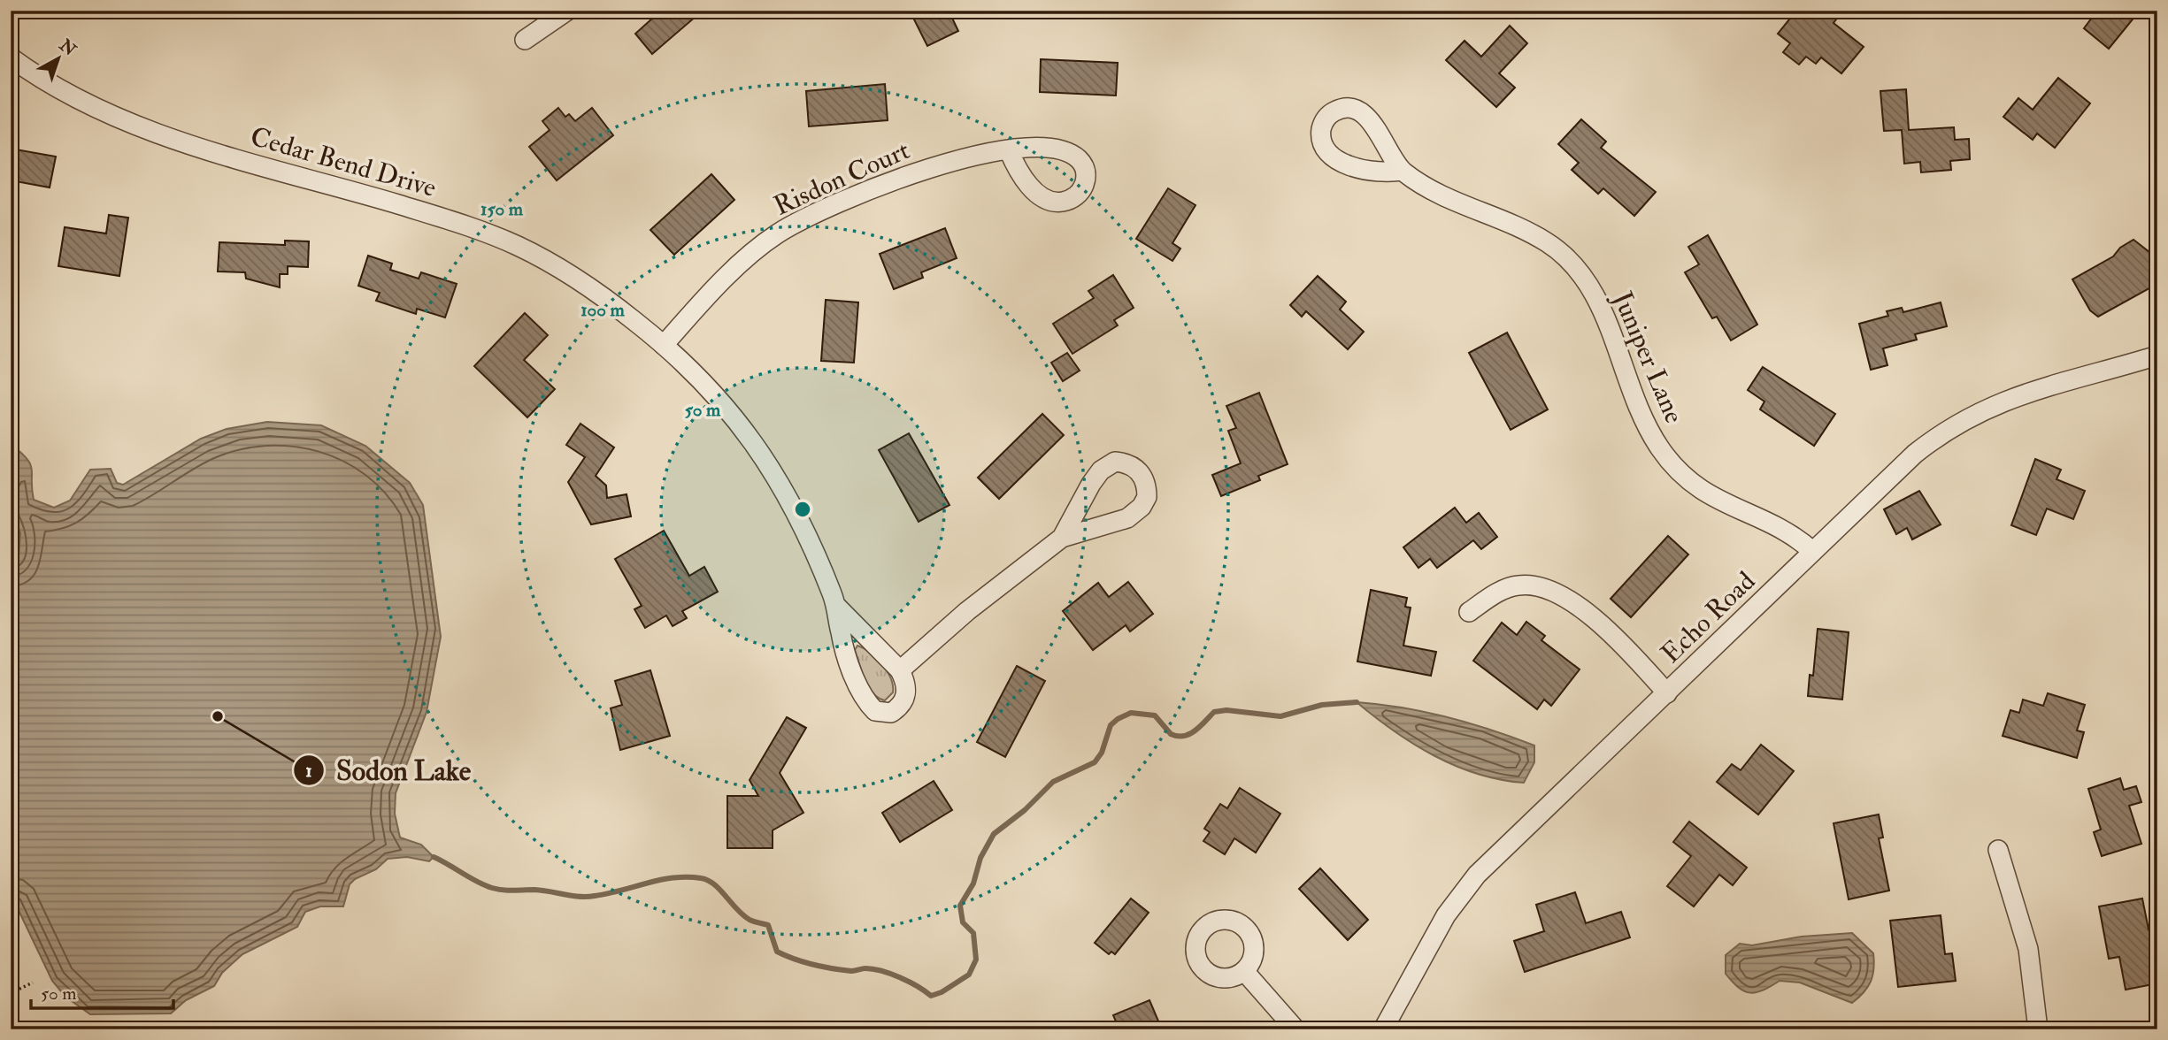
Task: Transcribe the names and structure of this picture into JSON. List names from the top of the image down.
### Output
{
  "streets": {
    "street": [
      "Cedar Bend Drive",
      "Risdon Court",
      "Juniper Lane",
      "Echo Road"
    ]
  },
  "crossings": [
    ["Cedar Bend Drive", "Risdon Court"],
    ["Juniper Lane", "Echo Road"]
  ],
  "places": ["Sodon Lake"],
  "scale_bar": "50 m",
  "north": "top right",
  "rings": ["150 m", "100 m", "50 m"]
}
